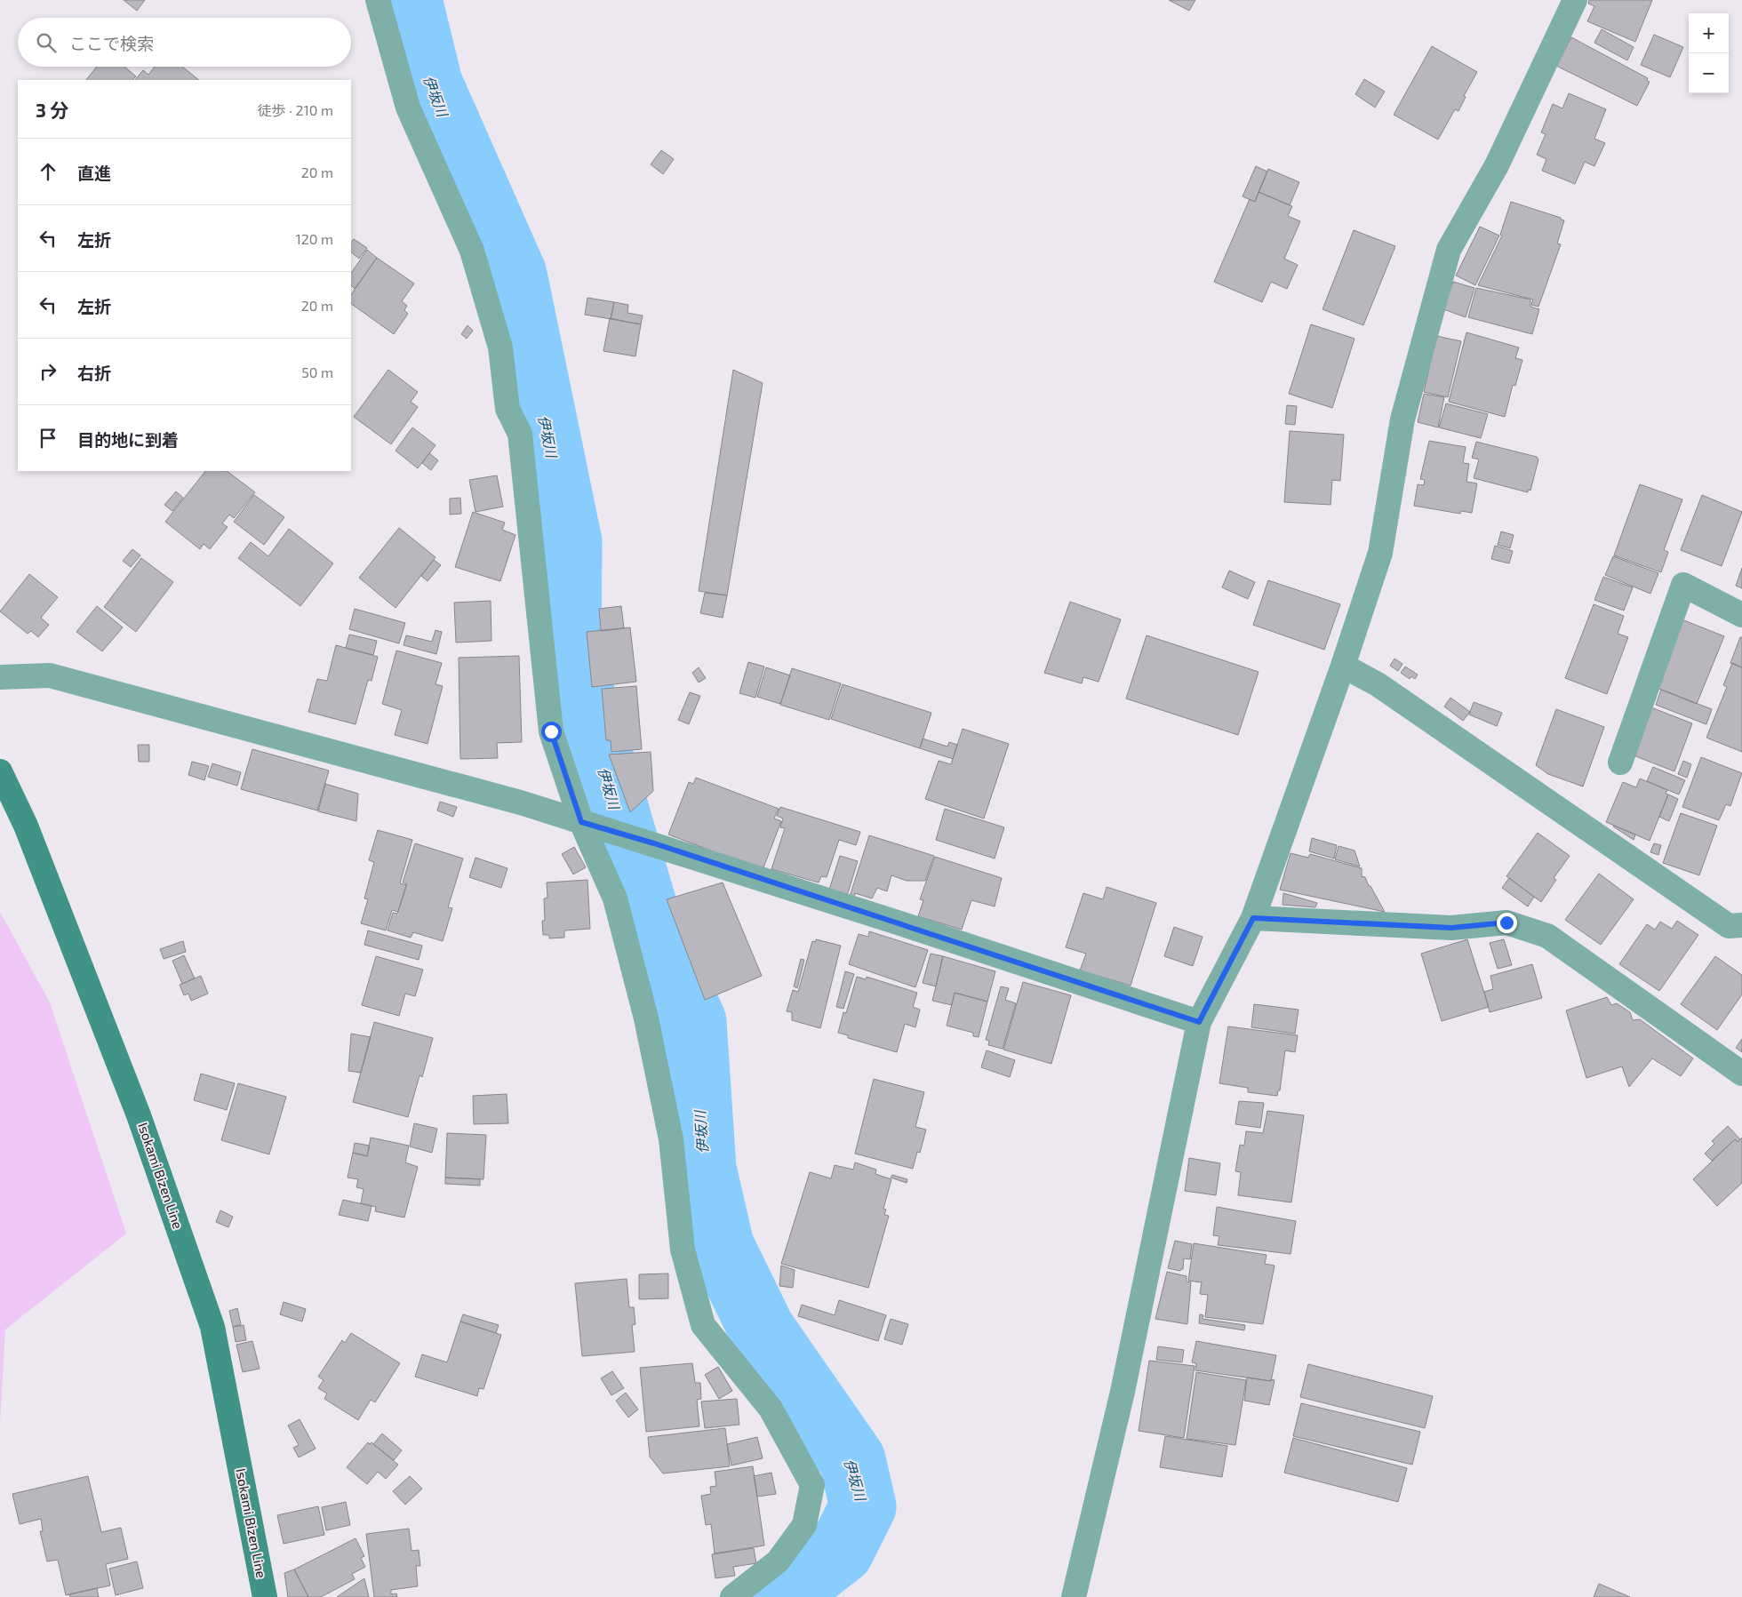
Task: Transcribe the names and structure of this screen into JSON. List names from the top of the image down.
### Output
{
  "streets": {
    "main road": ["Isokami Bizen Line"]
  },
  "water": ["伊坂川"],
  "page": {
    "map_buttons": ["+", "−"],
    "search": "ここで検索",
    "heading": ["3 分", "徒歩 · 210 m"],
    "list": [
      ["直進", "20 m"],
      ["左折", "120 m"],
      ["左折", "20 m"],
      ["右折", "50 m"],
      "目的地に到着"
    ]
  }
}
